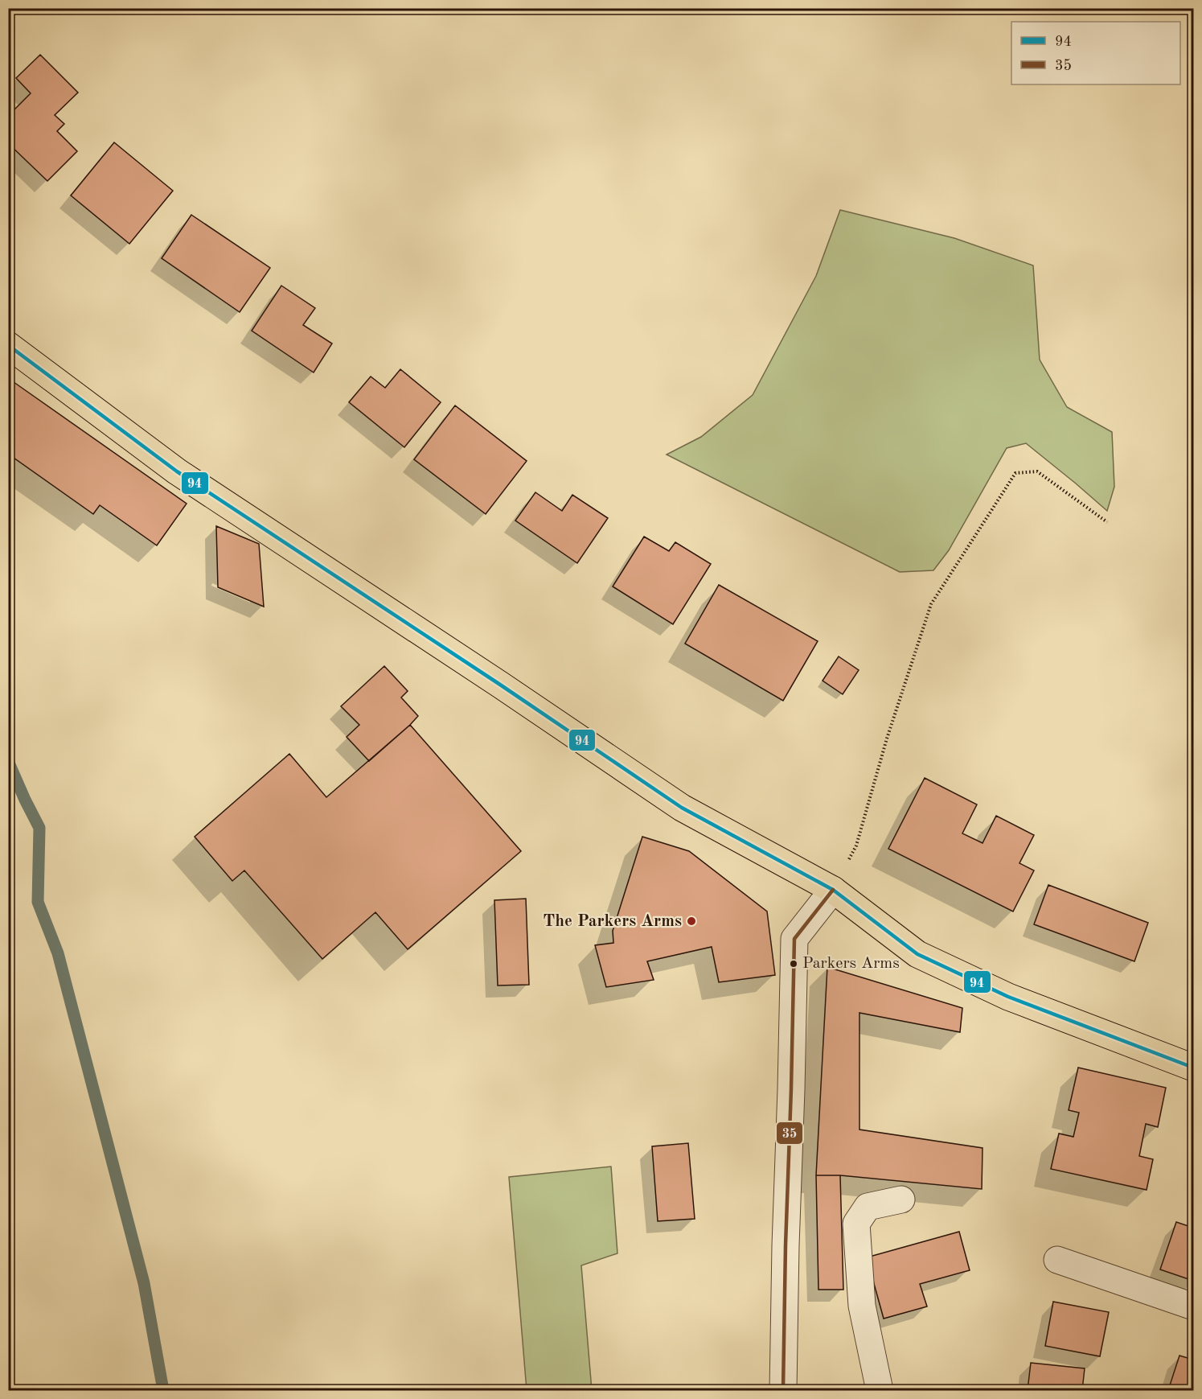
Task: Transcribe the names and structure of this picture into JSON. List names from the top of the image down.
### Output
{
  "places": ["The Parkers Arms", "Parkers Arms"],
  "lines": ["transit line 94", "transit line 35"],
  "legend": ["94", "35"]
}
